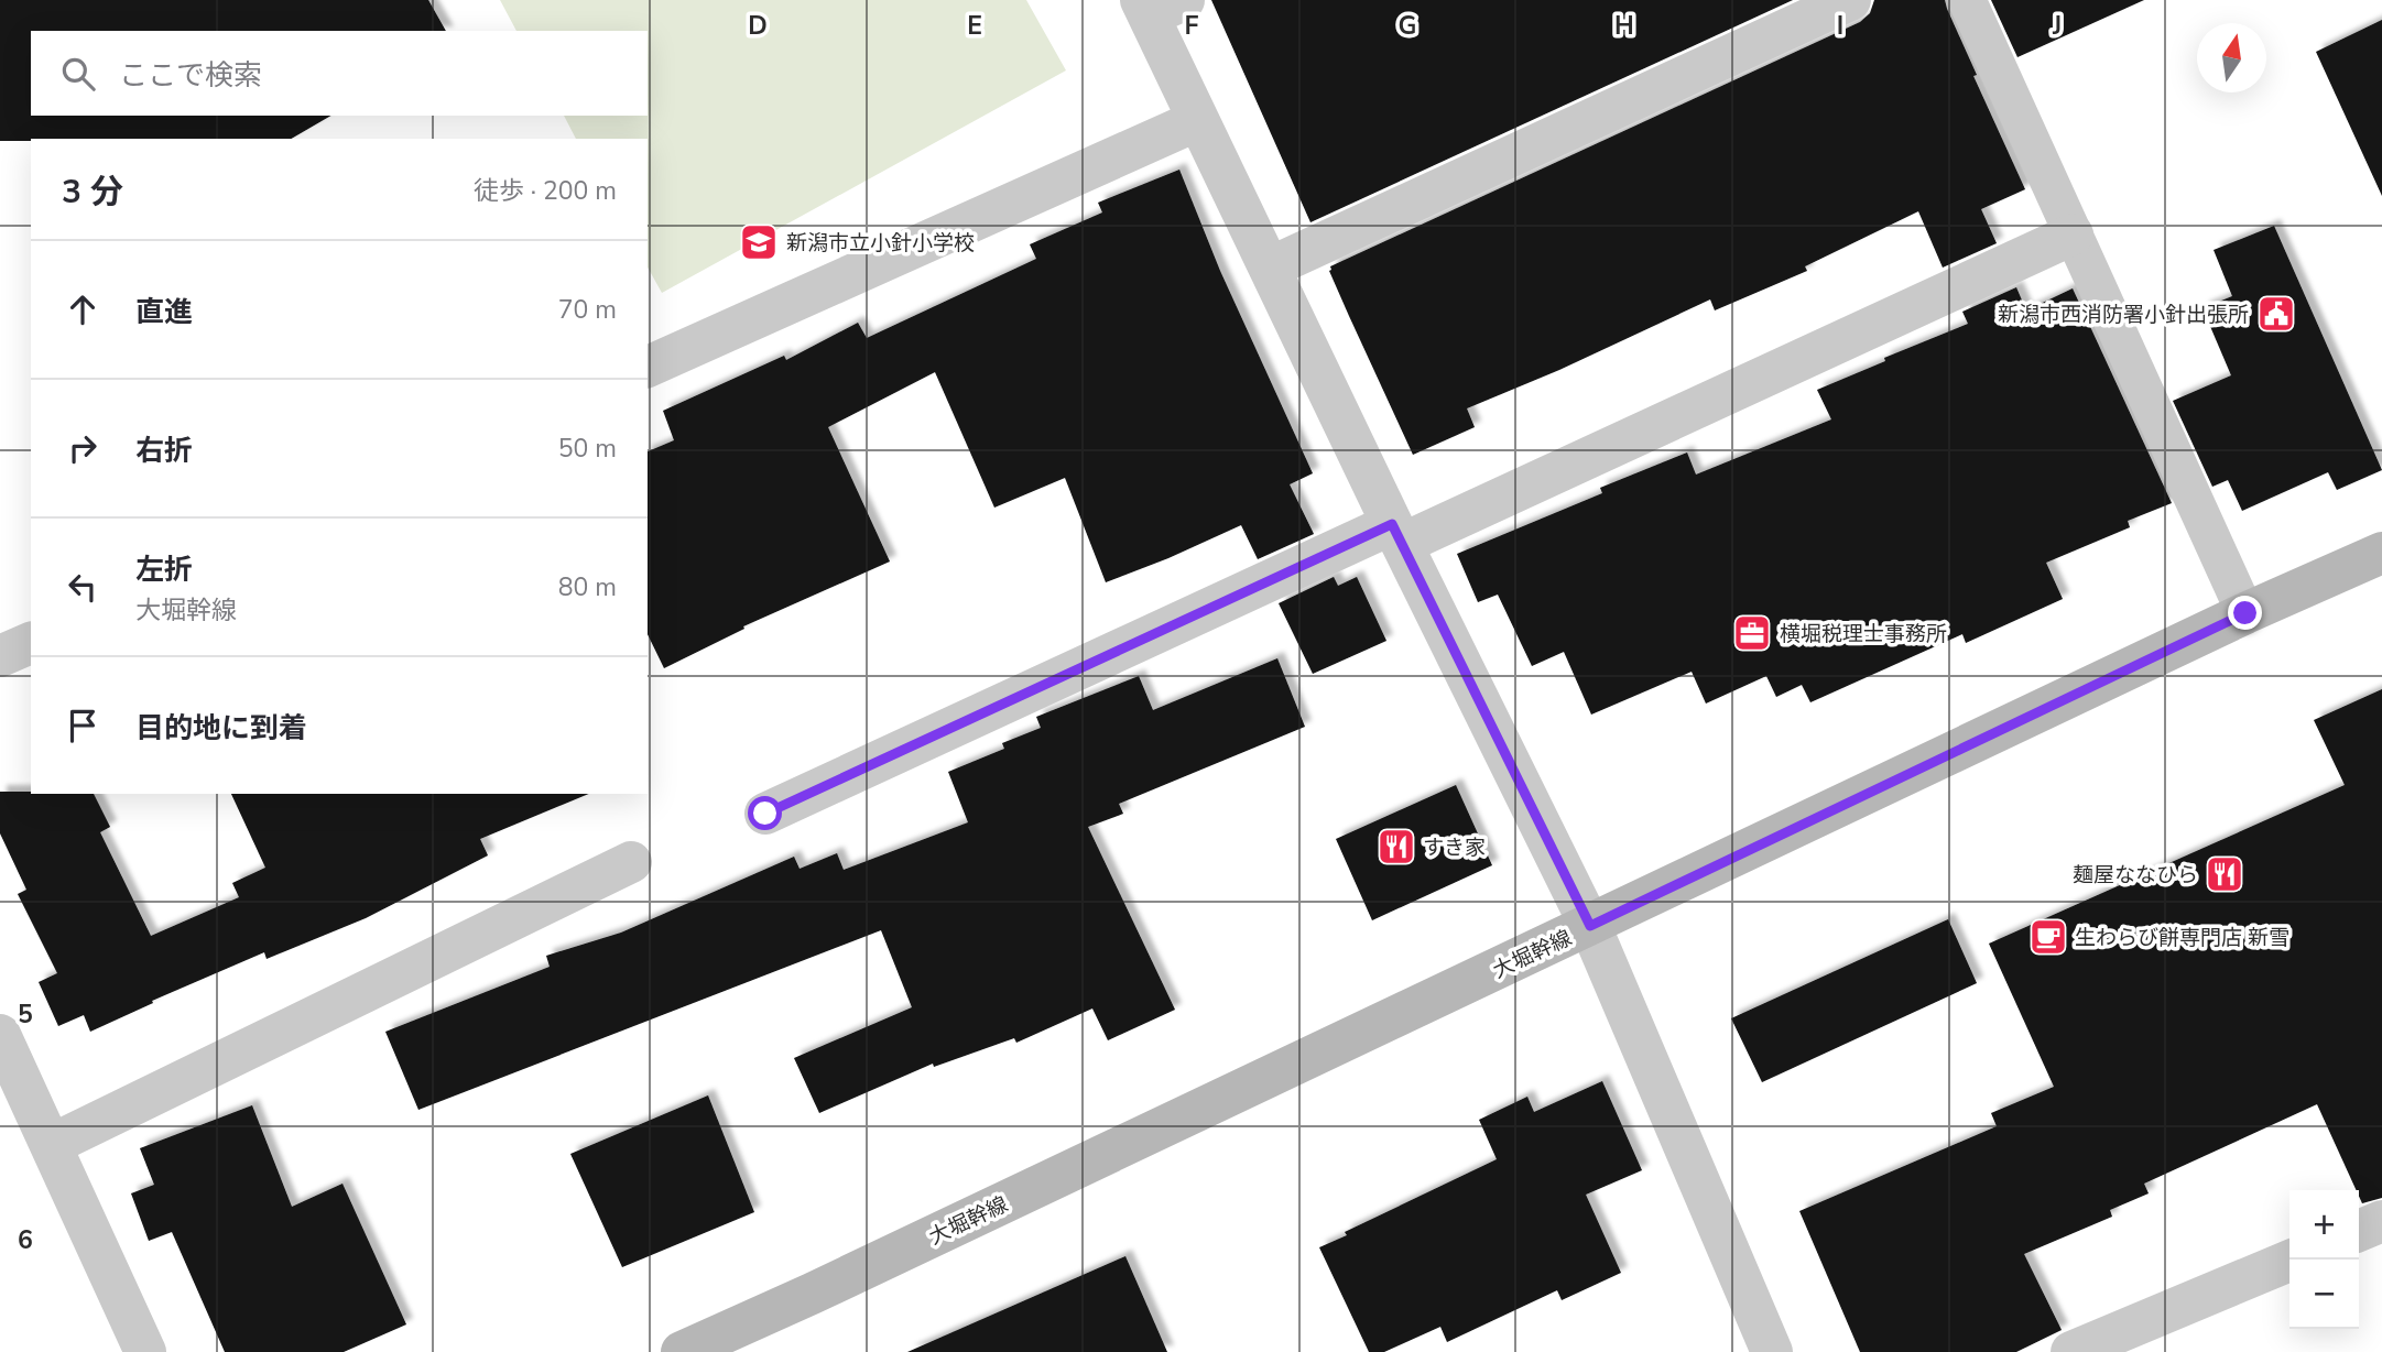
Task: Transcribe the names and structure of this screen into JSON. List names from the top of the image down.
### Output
{
  "streets": {
    "street": ["大堀幹線"]
  },
  "places": {
    "school or university": ["新潟市立小針小学校"],
    "public building": ["新潟市西消防署小針出張所"],
    "office": ["横堀税理士事務所"],
    "restaurant": ["すき家", "麺屋ななひら"],
    "cafe": ["生わらび餅専門店 新雪"]
  },
  "north": "top",
  "page": {
    "search": "ここで検索",
    "heading": ["3 分", "徒歩 · 200 m"],
    "list": [
      ["直進", "70 m"],
      ["右折", "50 m"],
      ["左折", "大堀幹線", "80 m"],
      "目的地に到着"
    ],
    "map_buttons": ["+", "−"]
  },
  "grid": {
    "columns": [
      "D",
      "E",
      "F",
      "G",
      "H",
      "I",
      "J"
    ],
    "rows": ["5", "6"]
  }
}
